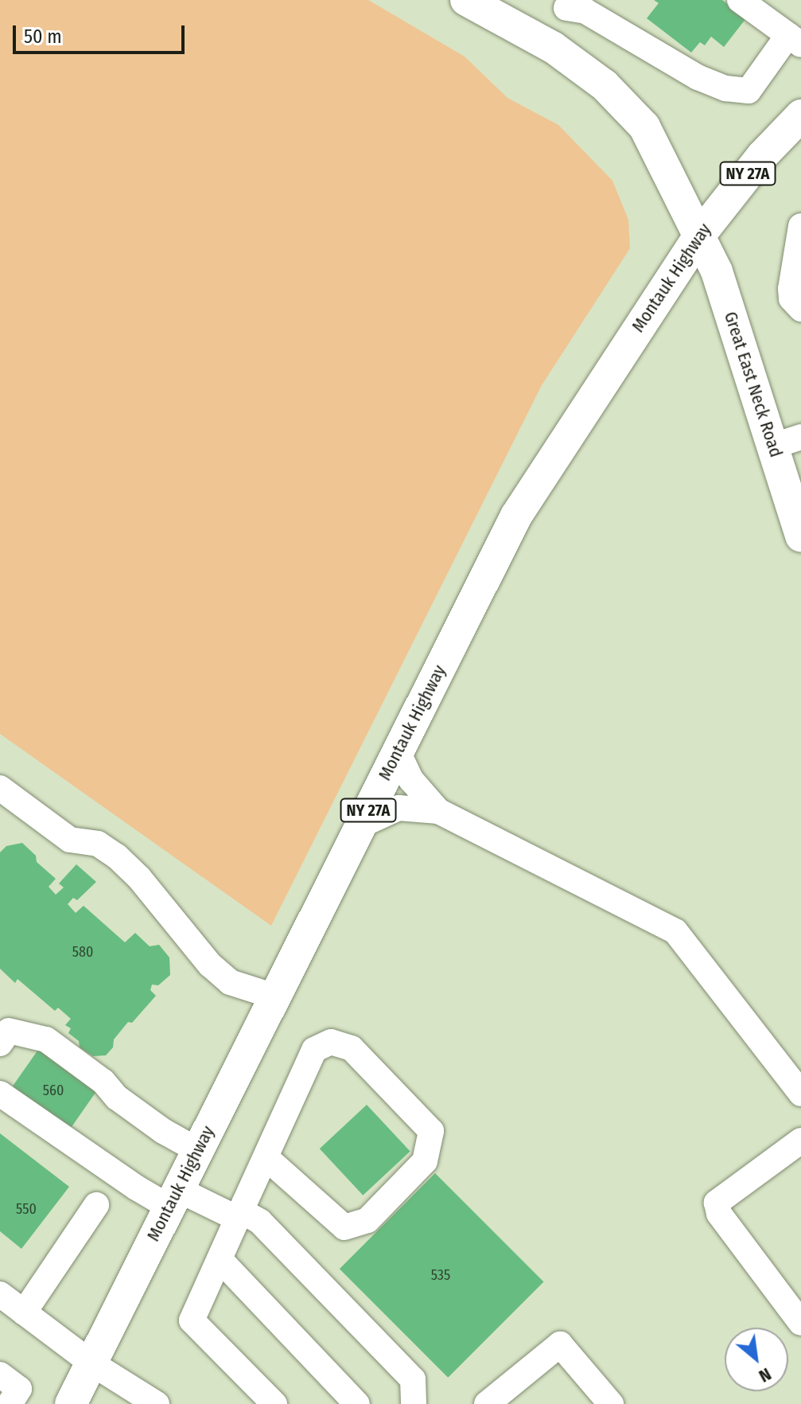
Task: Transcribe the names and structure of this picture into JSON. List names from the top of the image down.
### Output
{
  "streets": {
    "main road": ["NY 27A", "Montauk Highway", "Great East Neck Road"]
  },
  "crossings": [
    ["Montauk Highway", "Great East Neck Road"]
  ],
  "house_numbers": [
    "580",
    "560",
    "550",
    "535"
  ],
  "scale_bar": "50 m",
  "north": "bottom right"
}
